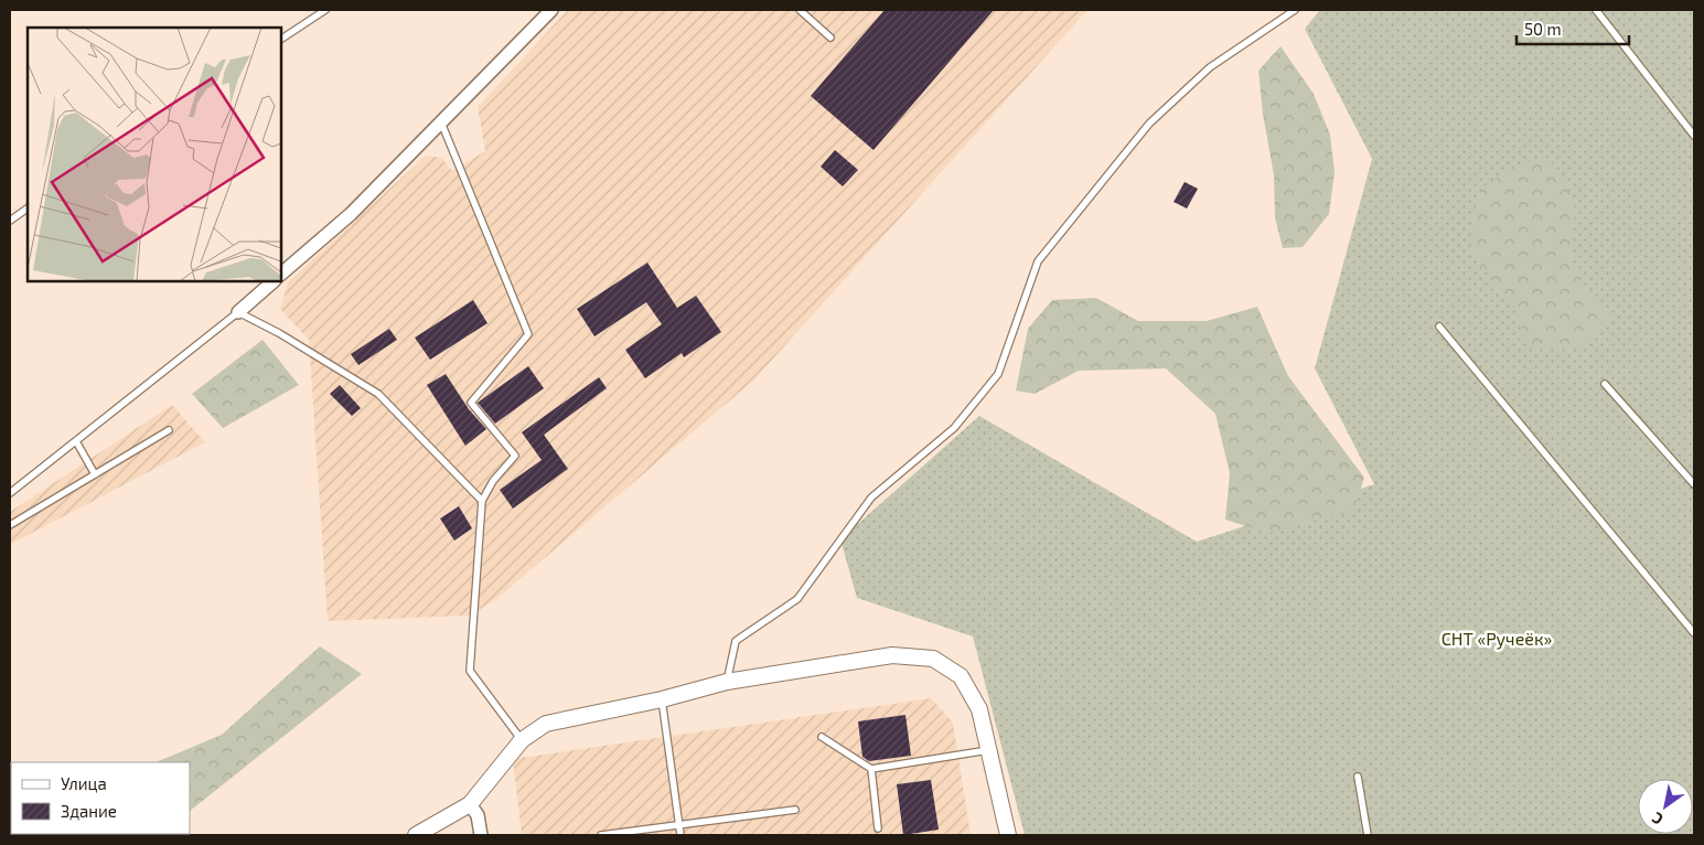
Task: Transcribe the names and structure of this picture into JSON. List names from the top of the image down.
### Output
{
  "parks": ["СНТ «Ручеёк»"],
  "legend": ["Улица", "Здание"],
  "scale_bar": "50 m",
  "north": "bottom left"
}
